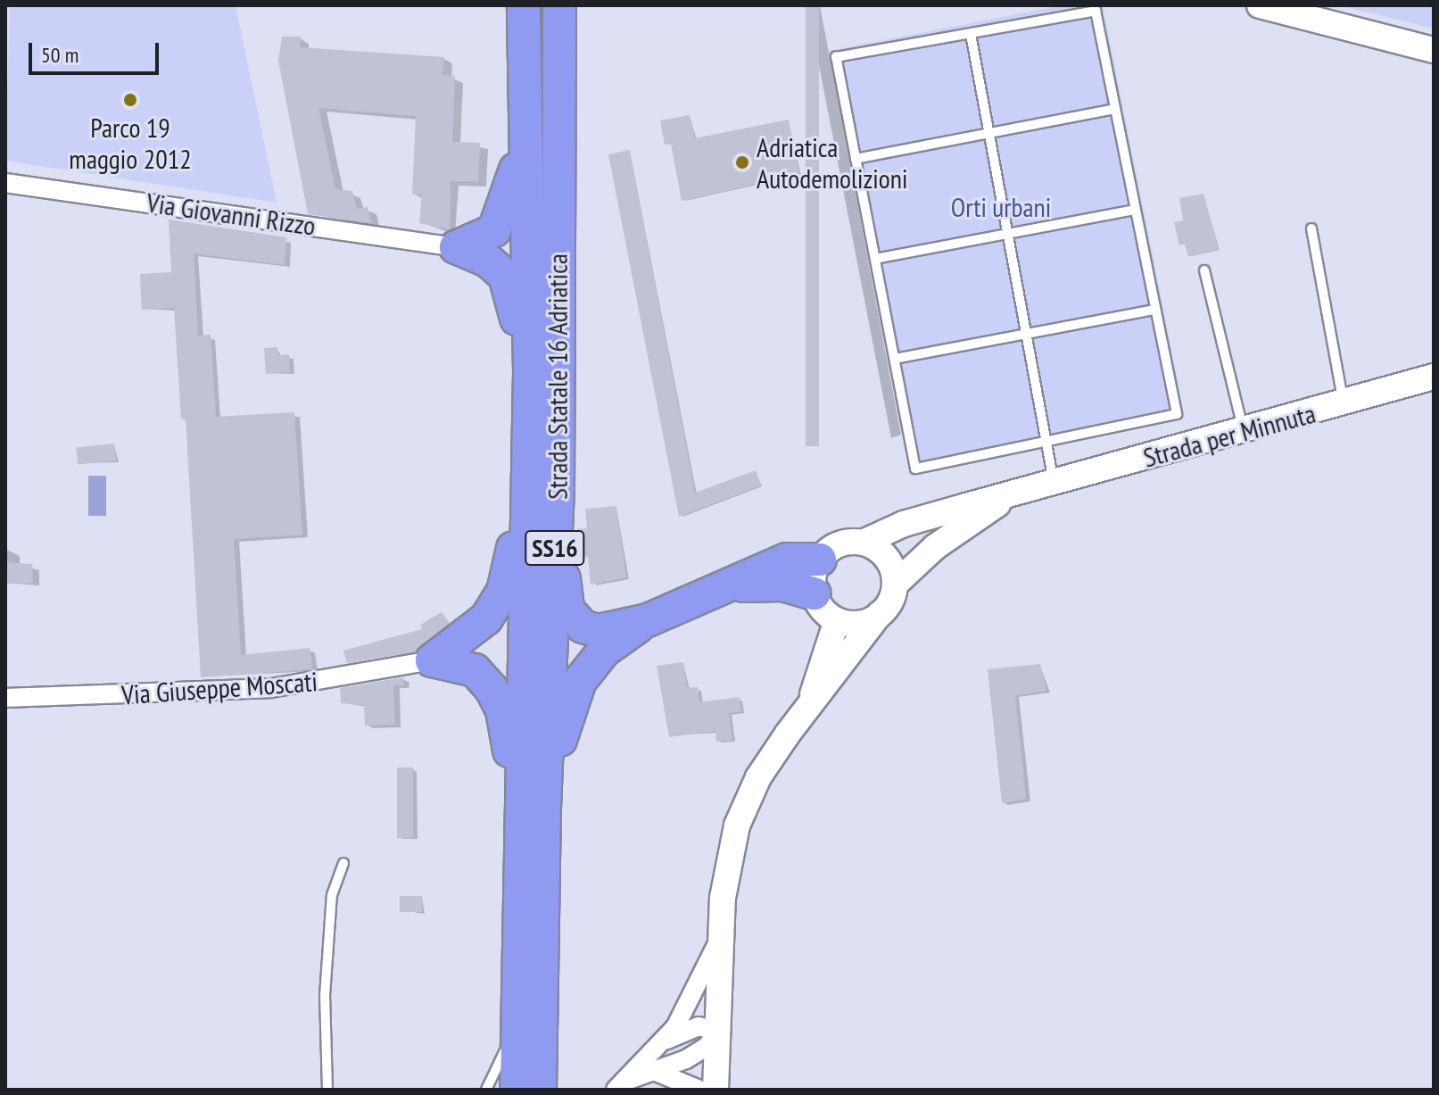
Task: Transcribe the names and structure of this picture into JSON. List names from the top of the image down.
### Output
{
  "streets": {
    "highway": ["Strada Statale 16 Adriatica", "SS16"],
    "street": ["Via Giovanni Rizzo", "Strada per Minnuta", "Via Giuseppe Moscati"]
  },
  "parks": ["Orti urbani"],
  "places": ["Parco 19 maggio 2012", "Adriatica Autodemolizioni"],
  "scale_bar": "50 m"
}
